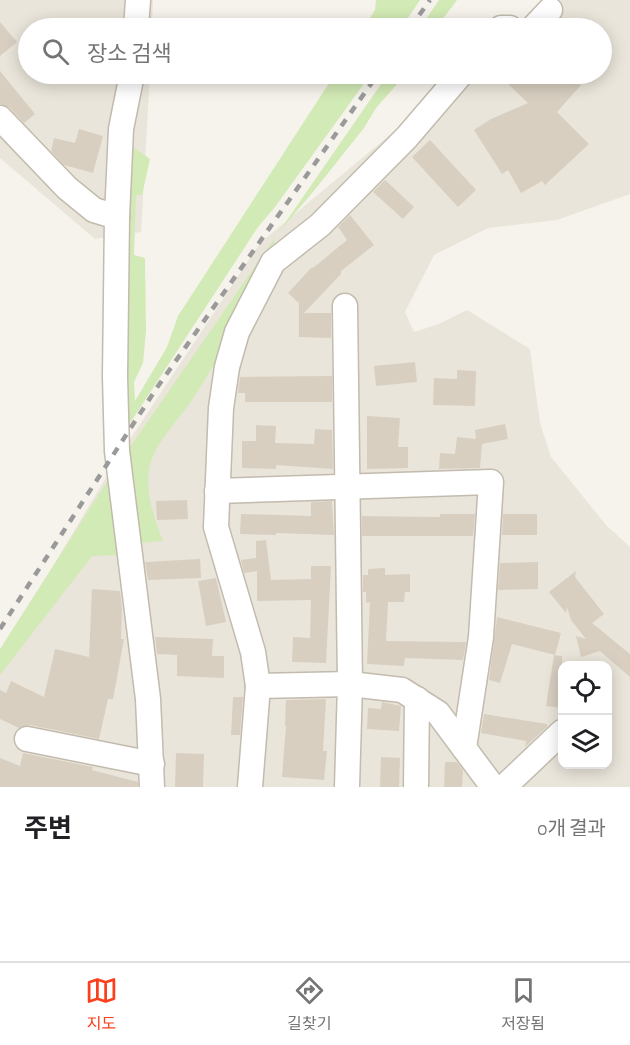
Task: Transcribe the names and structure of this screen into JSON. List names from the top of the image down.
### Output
{
  "page": {
    "search": "장소 검색",
    "heading": ["주변", "0개 결과"],
    "nav": ["지도", "길찾기", "저장됨"]
  }
}
